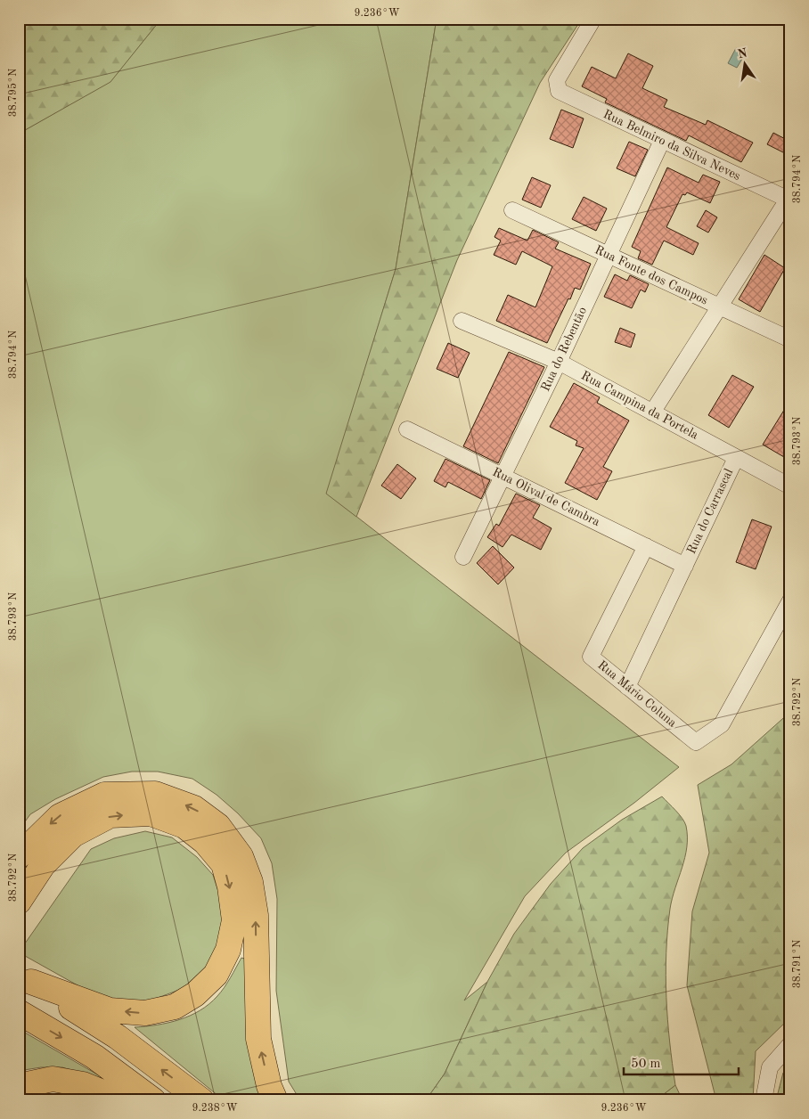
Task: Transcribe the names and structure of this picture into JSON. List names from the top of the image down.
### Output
{
  "streets": {
    "street": [
      "Rua Belmiro da Silva Neves",
      "Rua Fonte dos Campos",
      "Rua do Rebentão",
      "Rua Campina da Portela",
      "Rua Olival de Cambra",
      "Rua do Carrascal",
      "Rua Mário Coluna"
    ]
  },
  "crossings": [
    ["Rua Belmiro da Silva Neves", "Rua do Rebentão"],
    ["Rua Fonte dos Campos", "Rua do Rebentão"],
    ["Rua do Rebentão", "Rua Campina da Portela"],
    ["Rua do Rebentão", "Rua Olival de Cambra"],
    ["Rua Campina da Portela", "Rua do Carrascal"],
    ["Rua Olival de Cambra", "Rua do Carrascal"],
    ["Rua Olival de Cambra", "Rua Mário Coluna"],
    ["Rua do Carrascal", "Rua Mário Coluna"]
  ],
  "scale_bar": "50 m",
  "north": "top",
  "coordinates": [
    "9.236°W",
    "38.795°N",
    "38.794°N",
    "38.793°N",
    "38.792°N",
    "38.791°N",
    "9.238°W"
  ]
}
